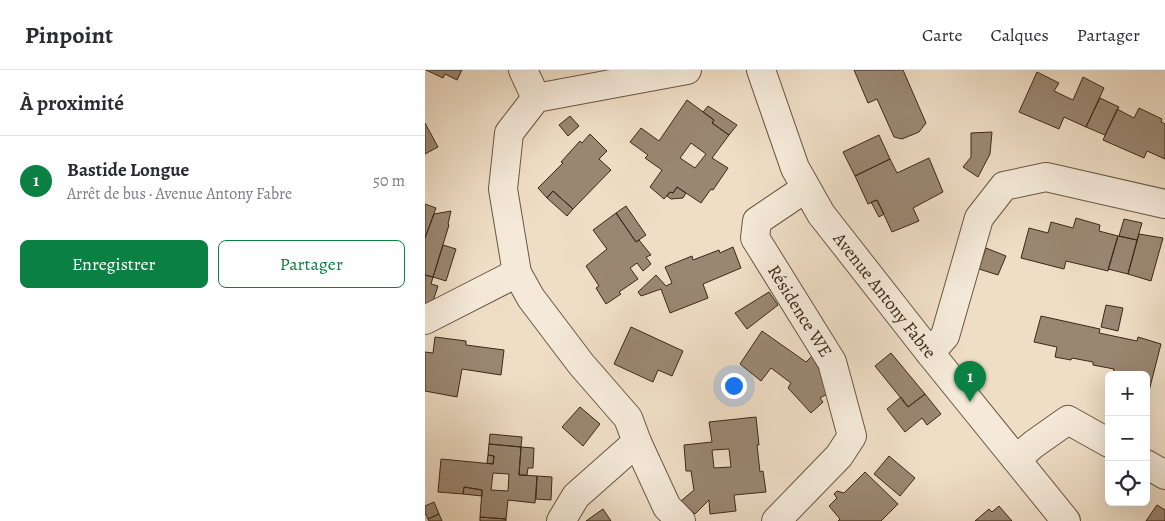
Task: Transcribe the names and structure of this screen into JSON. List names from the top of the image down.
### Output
{
  "streets": {
    "street": ["Avenue Antony Fabre", "Résidence WE"]
  },
  "crossings": [
    ["Avenue Antony Fabre", "Résidence WE"]
  ],
  "page": {
    "header": "Pinpoint",
    "nav": ["Carte", "Calques", "Partager"],
    "heading": "À proximité",
    "list": [
      {
        "mark": "1",
        "name": "Bastide Longue",
        "note": "Arrêt de bus · Avenue Antony Fabre",
        "value": "50 m"
      }
    ],
    "buttons": ["Enregistrer", "Partager"],
    "pins": "1",
    "map_buttons": ["+", "−"]
  }
}
